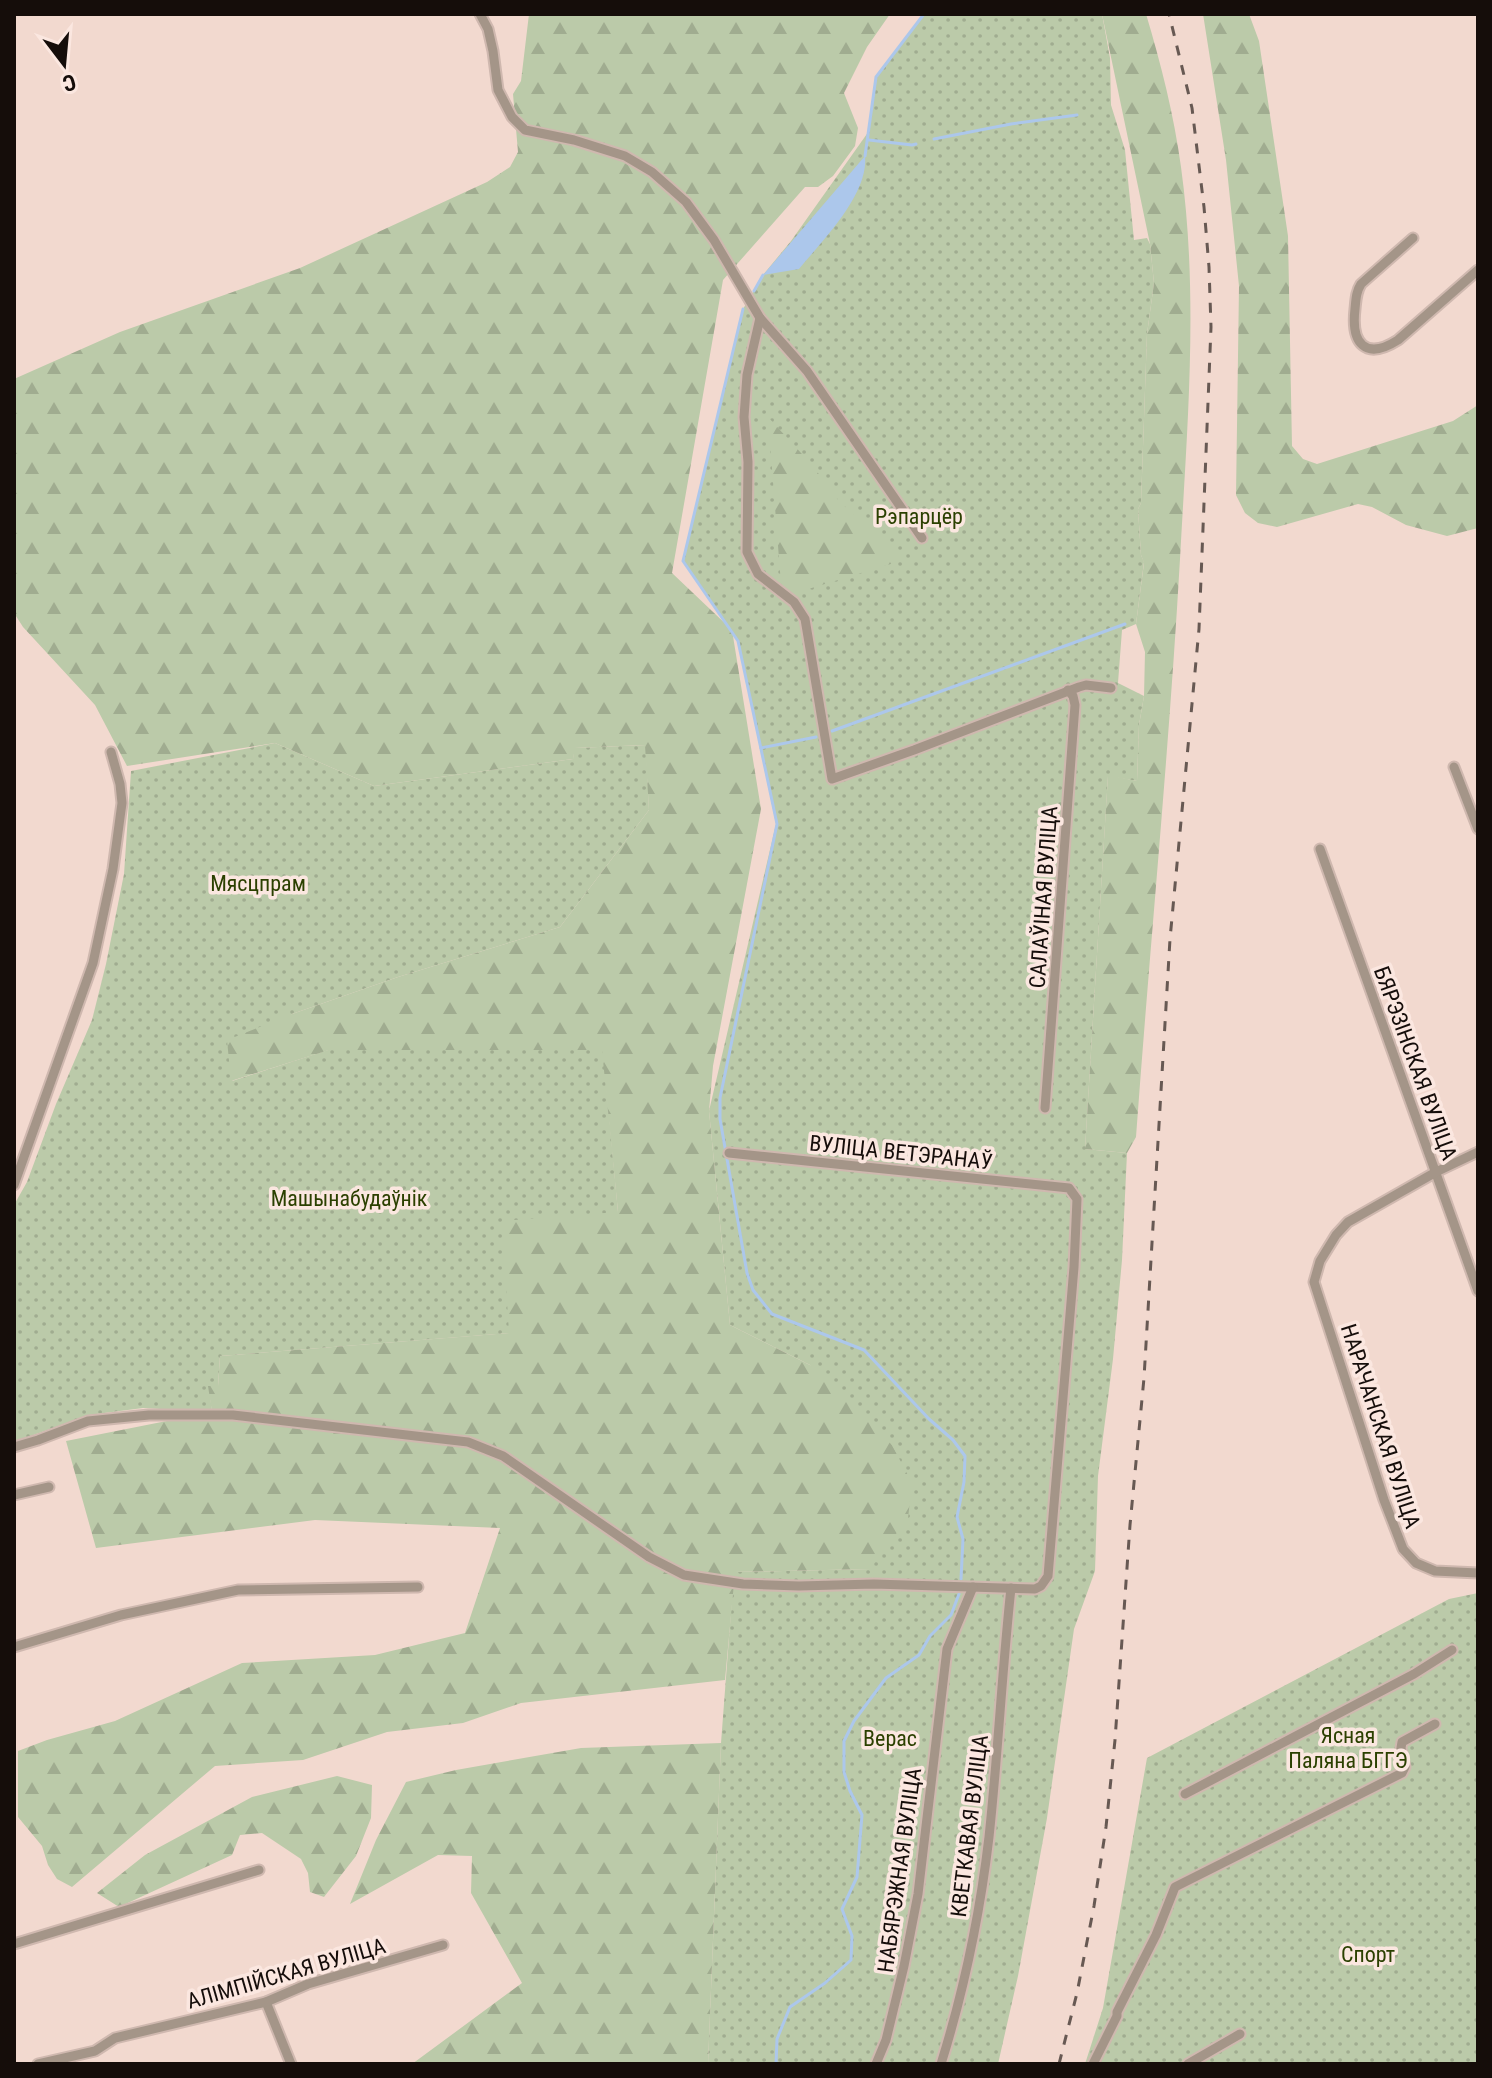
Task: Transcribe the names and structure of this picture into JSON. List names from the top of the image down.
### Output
{
  "streets": {
    "street": [
      "САЛАЎІНАЯ ВУЛІЦА",
      "БЯРЭЗІНСКАЯ ВУЛІЦА",
      "ВУЛІЦА ВЕТЭРАНАЎ",
      "НАРАЧАНСКАЯ ВУЛІЦА",
      "КВЕТКАВАЯ ВУЛІЦА",
      "НАБЯРЭЖНАЯ ВУЛІЦА",
      "АЛІМПІЙСКАЯ ВУЛІЦА"
    ]
  },
  "crossings": [
    ["БЯРЭЗІНСКАЯ ВУЛІЦА", "НАРАЧАНСКАЯ ВУЛІЦА"],
    ["ВУЛІЦА ВЕТЭРАНАЎ", "КВЕТКАВАЯ ВУЛІЦА"]
  ],
  "parks": [
    "Рэпарцёр",
    "Мясцпрам",
    "Машынабудаўнік",
    "Ясная Паляна БГГЭ",
    "Верас",
    "Спорт"
  ],
  "north": "bottom"
}
